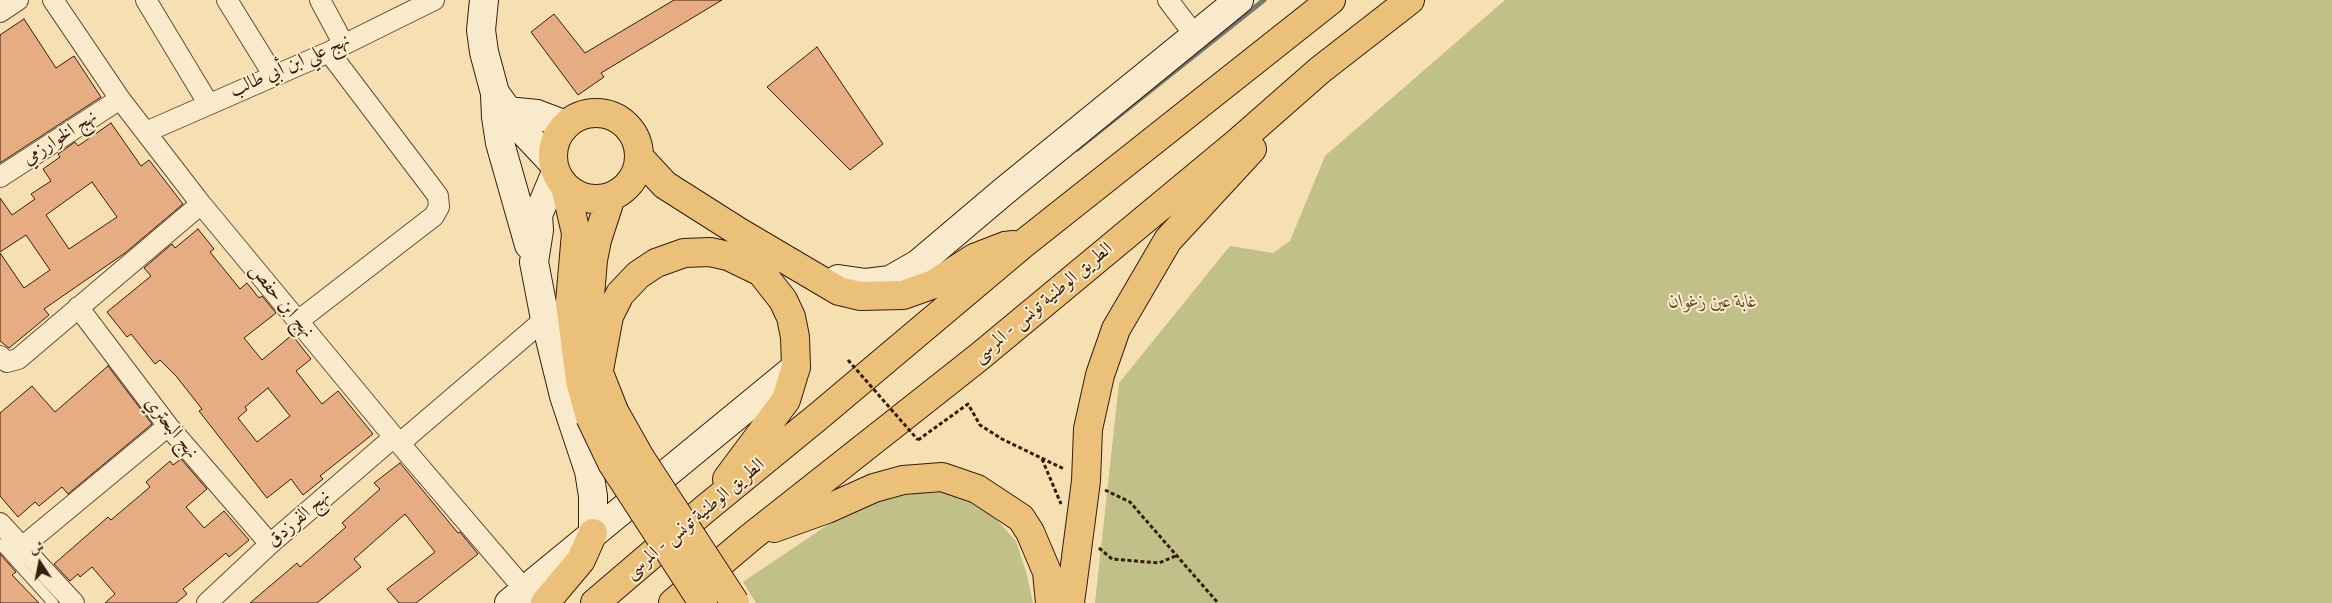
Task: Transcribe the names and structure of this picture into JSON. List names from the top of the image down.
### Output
{
  "streets": {
    "highway": ["الطريق الوطنية تونس - المرسى"],
    "street": [
      "نهج علي ابن أبي طالب",
      "نهج الخوارزمي",
      "نهج ابن حفص",
      "نهج البحتري",
      "نهج الفرزدق"
    ]
  },
  "crossings": [
    ["نهج علي ابن أبي طالب", "نهج ابن حفص"],
    ["نهج الخوارزمي", "نهج ابن حفص"],
    ["نهج ابن حفص", "نهج الفرزدق"],
    ["نهج البحتري", "نهج الفرزدق"]
  ],
  "parks": ["غابة عين زغوان"],
  "north": "top"
}
